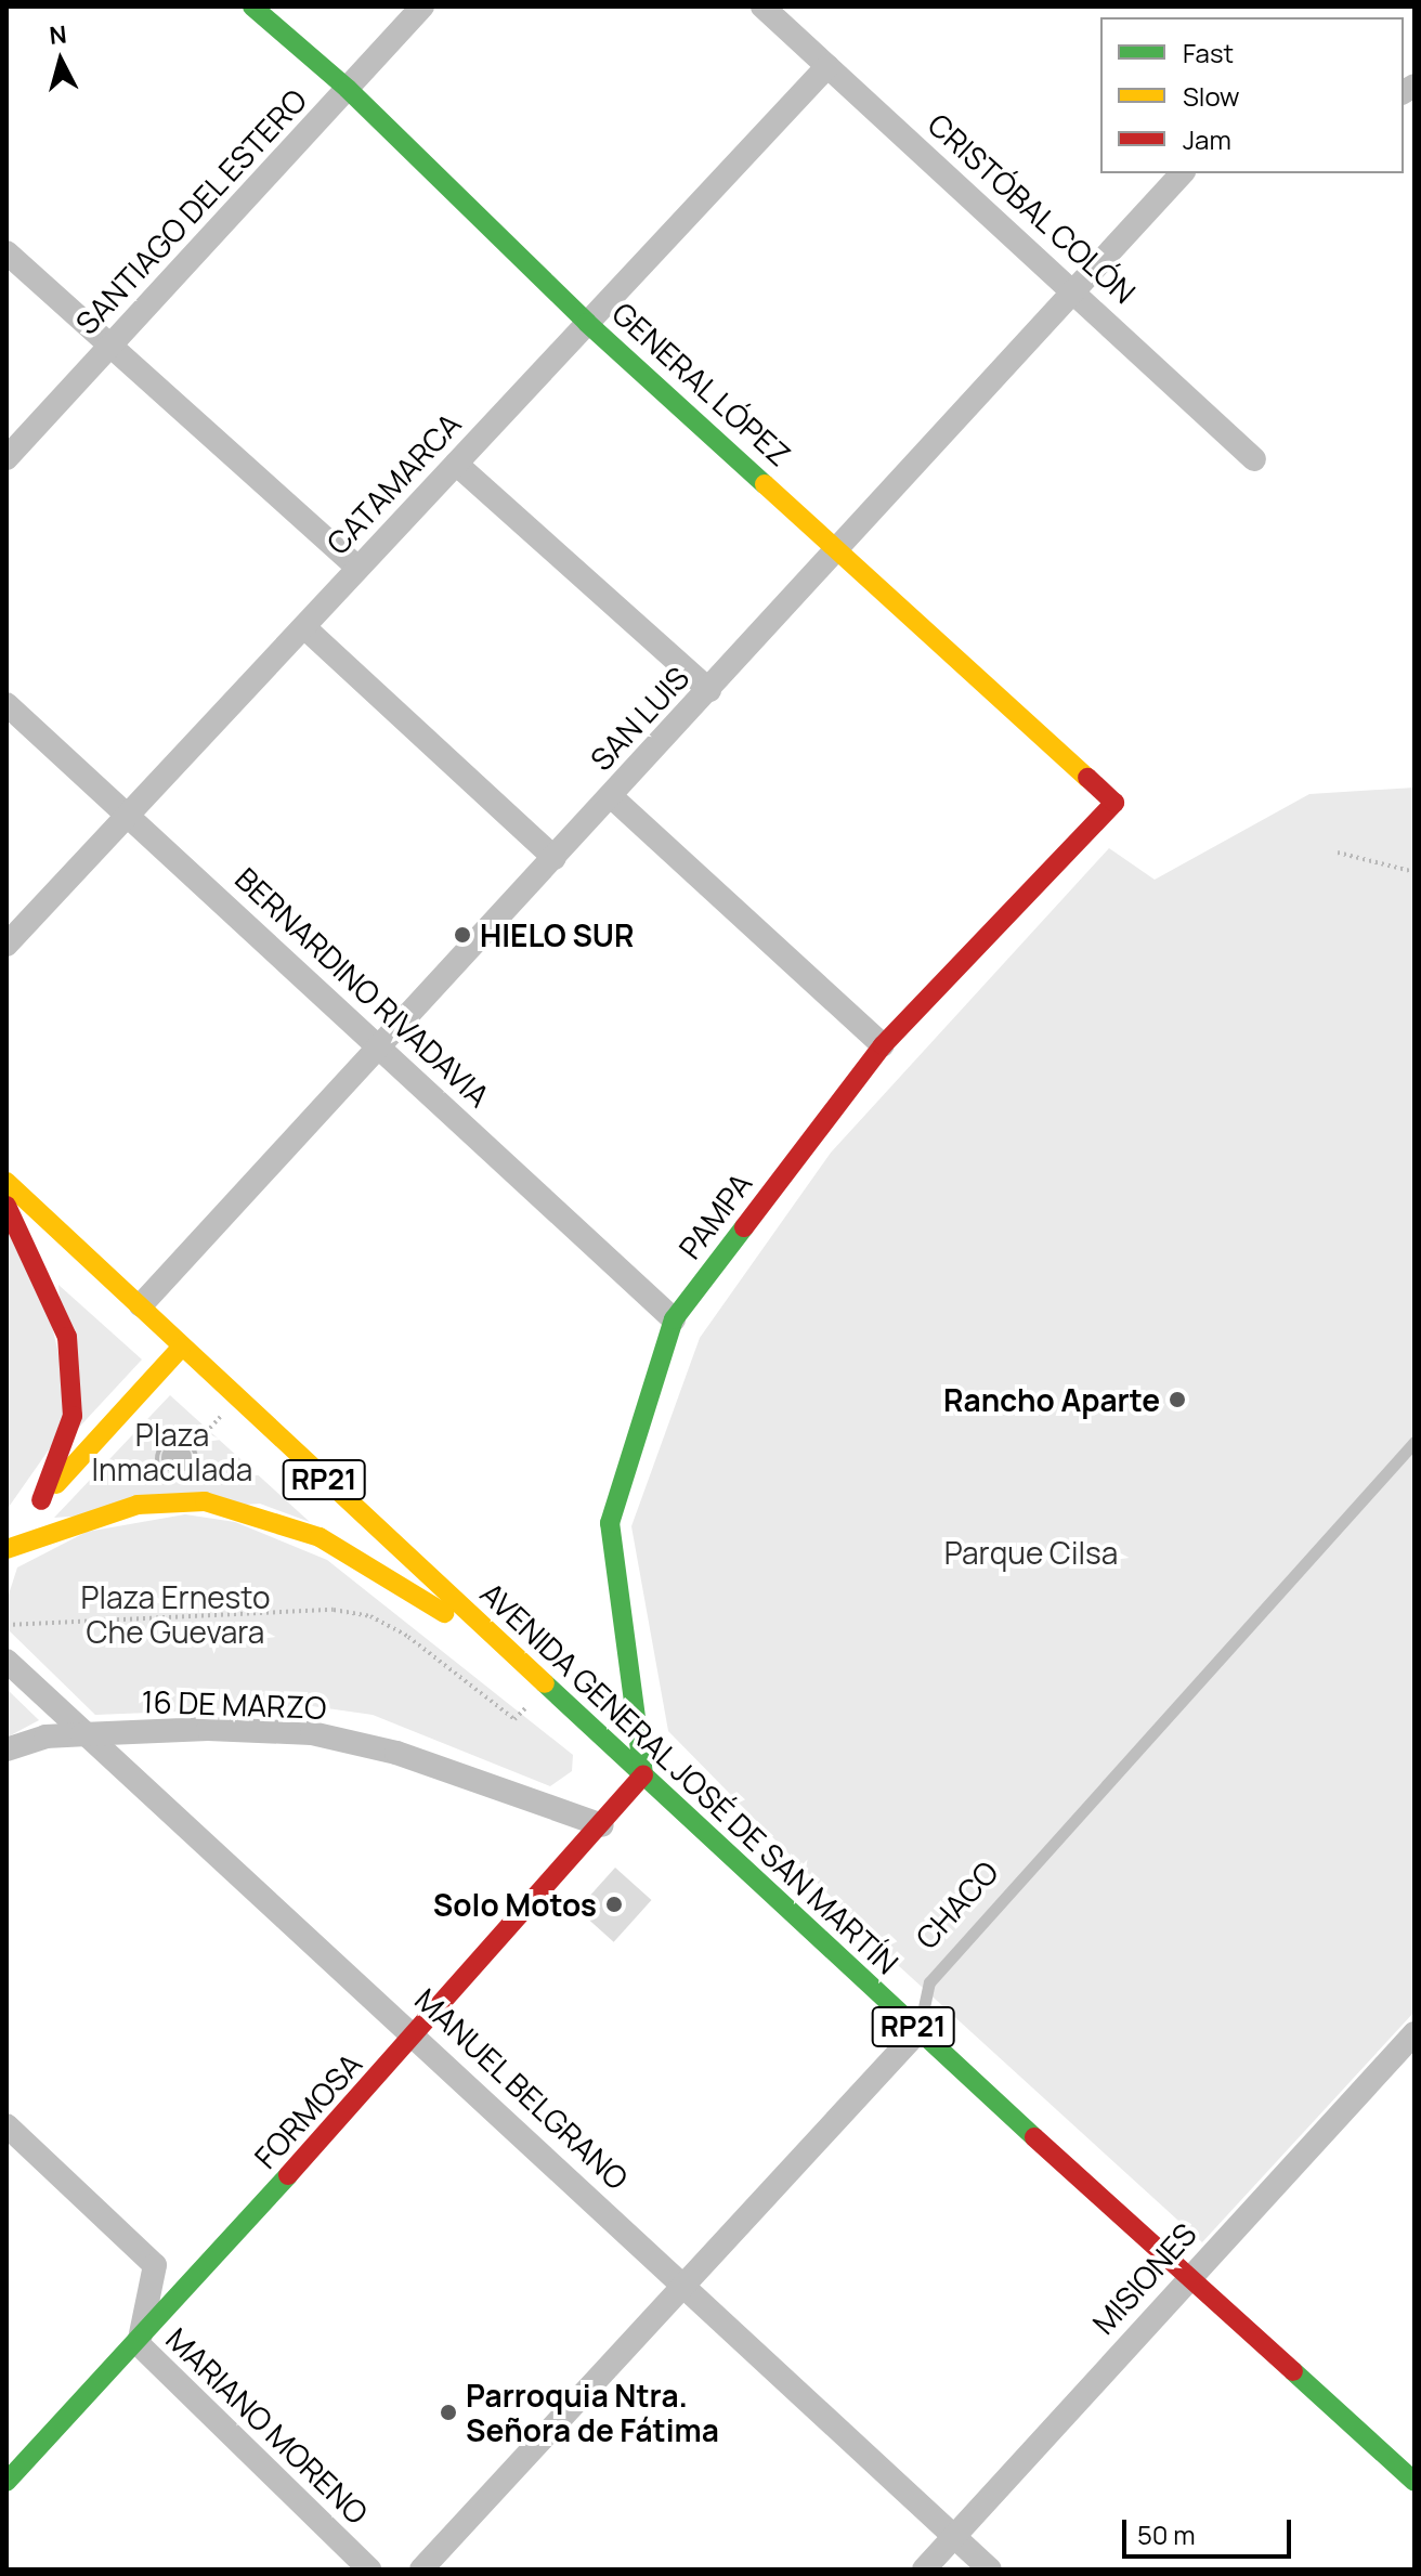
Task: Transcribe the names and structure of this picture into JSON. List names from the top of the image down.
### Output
{
  "streets": {
    "street": [
      "CRISTÓBAL COLÓN",
      "SANTIAGO DEL ESTERO",
      "GENERAL LÓPEZ",
      "CATAMARCA",
      "SAN LUIS",
      "BERNARDINO RIVADAVIA",
      "PAMPA",
      "RP21",
      "16 DE MARZO",
      "AVENIDA GENERAL JOSÉ DE SAN MARTÍN",
      "MANUEL BELGRANO",
      "FORMOSA",
      "MISIONES",
      "MARIANO MORENO"
    ],
    "lane": ["CHACO"]
  },
  "crossings": [
    ["CRISTÓBAL COLÓN", "CATAMARCA"],
    ["CRISTÓBAL COLÓN", "SAN LUIS"],
    ["SANTIAGO DEL ESTERO", "GENERAL LÓPEZ"],
    ["GENERAL LÓPEZ", "CATAMARCA"],
    ["GENERAL LÓPEZ", "SAN LUIS"],
    ["GENERAL LÓPEZ", "PAMPA"],
    ["CATAMARCA", "BERNARDINO RIVADAVIA"],
    ["SAN LUIS", "BERNARDINO RIVADAVIA"],
    ["SAN LUIS", "AVENIDA GENERAL JOSÉ DE SAN MARTÍN"],
    ["BERNARDINO RIVADAVIA", "PAMPA"],
    ["PAMPA", "AVENIDA GENERAL JOSÉ DE SAN MARTÍN"],
    ["PAMPA", "FORMOSA"],
    ["16 DE MARZO", "MANUEL BELGRANO"],
    ["16 DE MARZO", "FORMOSA"],
    ["AVENIDA GENERAL JOSÉ DE SAN MARTÍN", "CHACO"],
    ["AVENIDA GENERAL JOSÉ DE SAN MARTÍN", "FORMOSA"],
    ["AVENIDA GENERAL JOSÉ DE SAN MARTÍN", "MISIONES"],
    ["MANUEL BELGRANO", "FORMOSA"],
    ["MANUEL BELGRANO", "MISIONES"],
    ["FORMOSA", "MARIANO MORENO"]
  ],
  "parks": ["Plaza Inmaculada", "Parque Cilsa", "Plaza Ernesto Che Guevara"],
  "places": [
    "HIELO SUR",
    "Rancho Aparte",
    "Solo Motos",
    "Parroquia Ntra. Señora de Fátima"
  ],
  "legend": ["Fast", "Slow", "Jam"],
  "scale_bar": "50 m",
  "north": "top"
}
